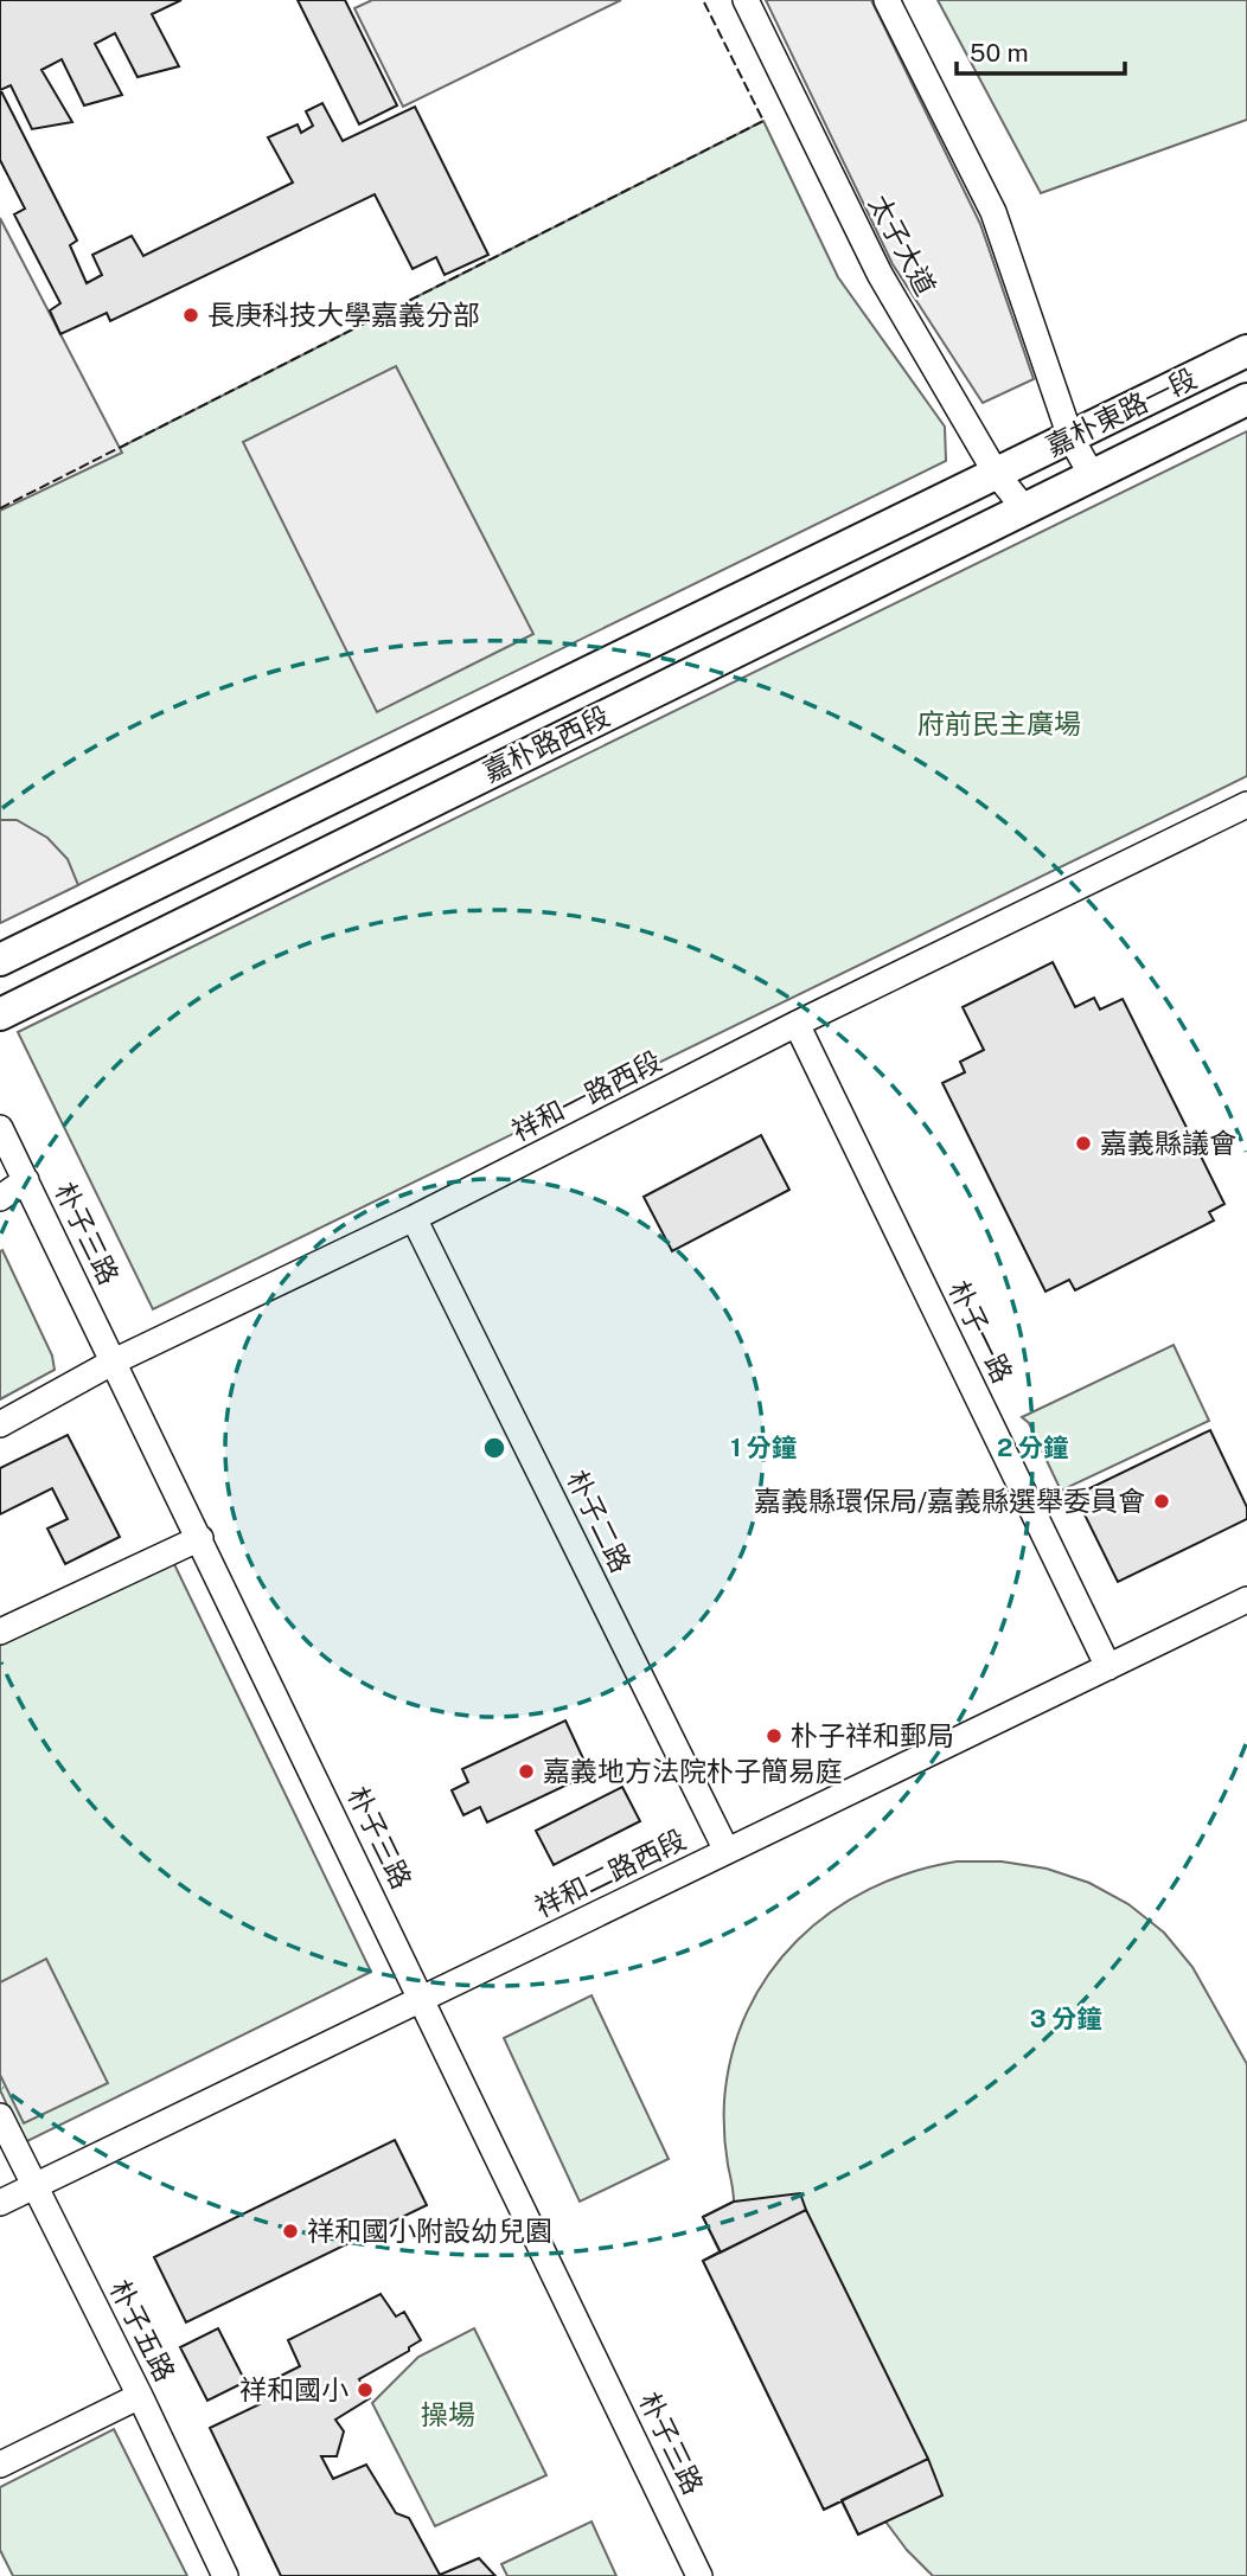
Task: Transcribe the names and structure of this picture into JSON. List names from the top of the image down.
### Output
{
  "streets": {
    "main road": ["嘉朴東路一段", "嘉朴路西段"],
    "street": [
      "太子大道",
      "祥和一路西段",
      "朴子三路",
      "朴子一路",
      "朴子二路",
      "祥和二路西段",
      "朴子五路"
    ]
  },
  "crossings": [
    ["太子大道", "嘉朴東路一段"],
    ["太子大道", "嘉朴路西段"],
    ["嘉朴東路一段", "嘉朴路西段"],
    ["祥和一路西段", "朴子三路"],
    ["祥和一路西段", "朴子一路"],
    ["祥和一路西段", "朴子二路"],
    ["朴子三路", "祥和二路西段"],
    ["朴子一路", "祥和二路西段"],
    ["朴子二路", "祥和二路西段"],
    ["祥和二路西段", "朴子五路"]
  ],
  "parks": ["府前民主廣場", "操場"],
  "places": [
    "長庚科技大學嘉義分部",
    "嘉義縣議會",
    "嘉義縣環保局/嘉義縣選舉委員會",
    "朴子祥和郵局",
    "嘉義地方法院朴子簡易庭",
    "祥和國小附設幼兒園",
    "祥和國小"
  ],
  "scale_bar": "50 m",
  "rings": ["1 分鐘", "2 分鐘", "3 分鐘"]
}
